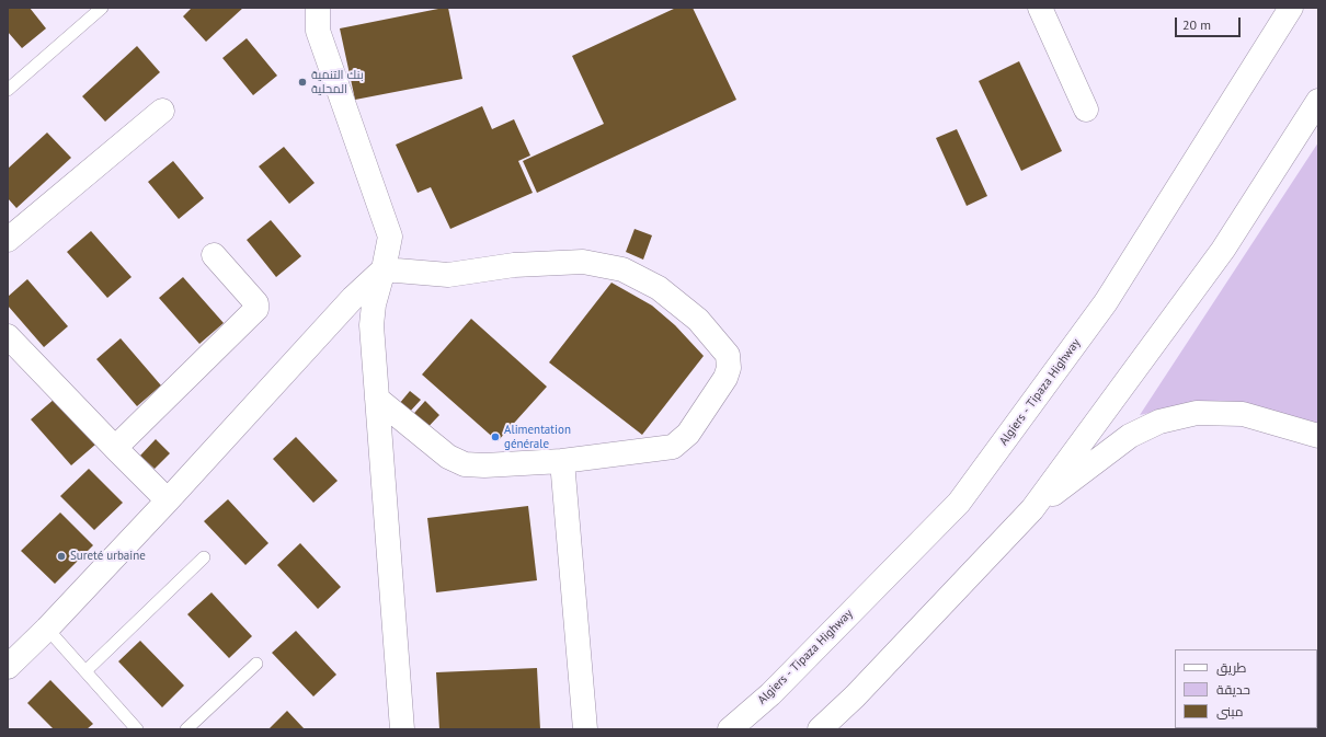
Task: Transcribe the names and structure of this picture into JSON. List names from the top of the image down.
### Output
{
  "streets": {
    "main road": ["Algiers - Tipaza Highway"]
  },
  "places": ["بنك التنمية المحلية", "Alimentation générale", "Sureté urbaine"],
  "legend": ["طريق", "حديقة", "مبنى"],
  "scale_bar": "20 m"
}
